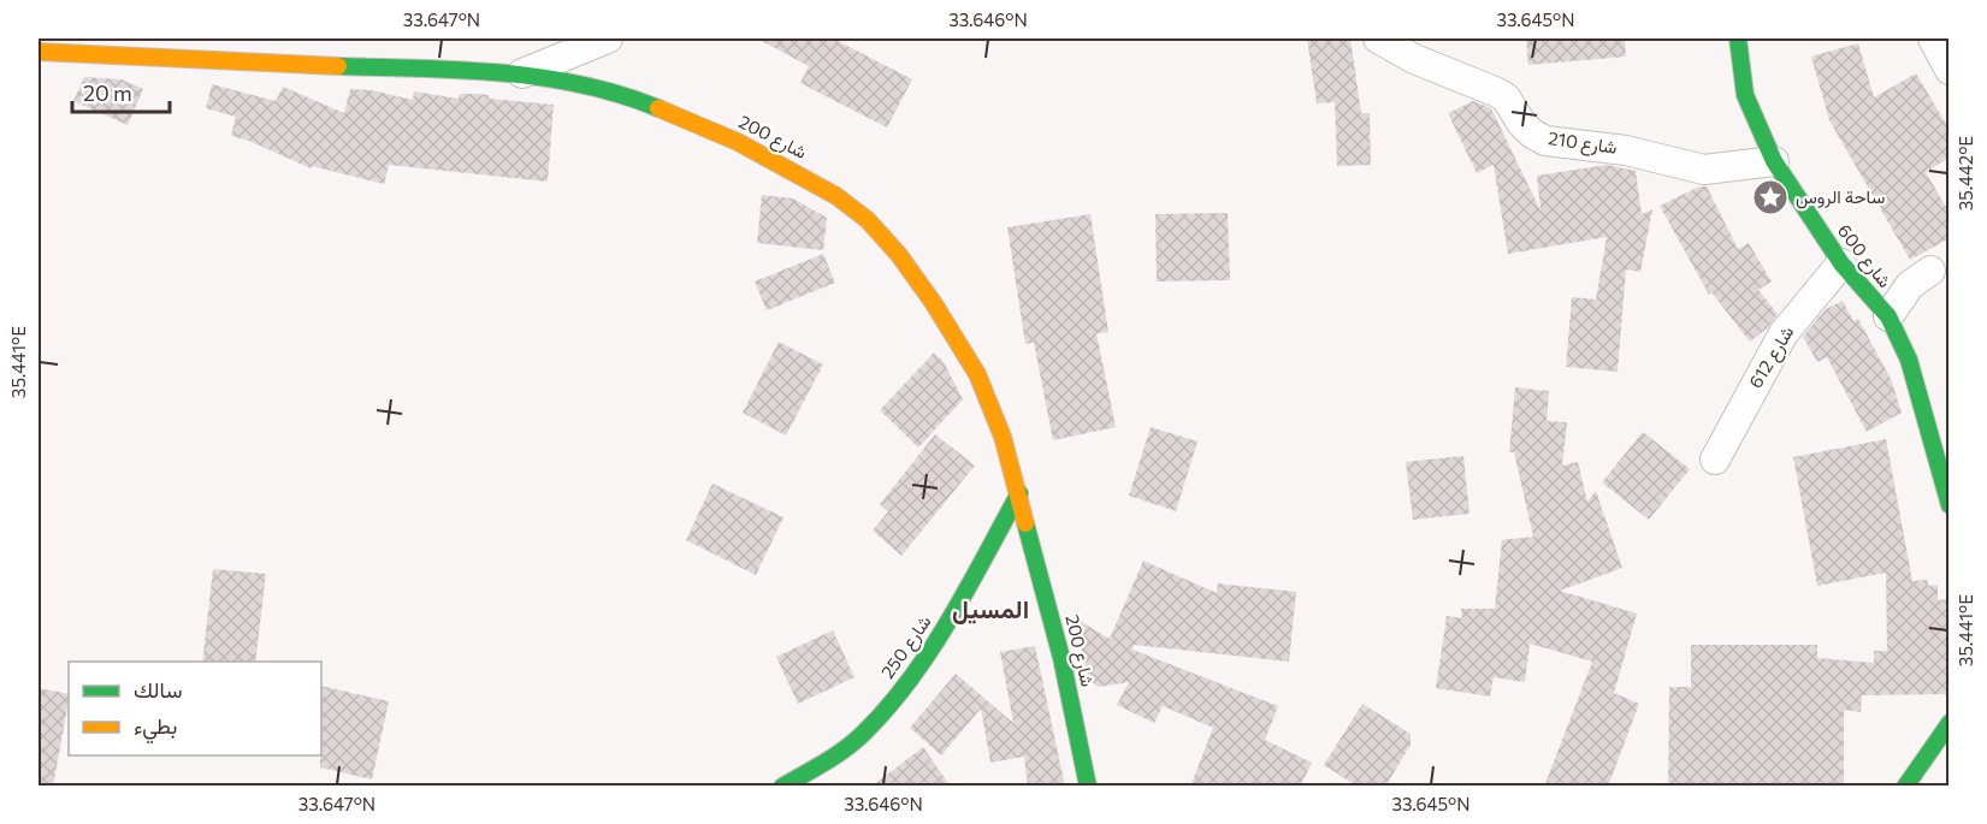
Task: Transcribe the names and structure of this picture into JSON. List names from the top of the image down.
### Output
{
  "streets": {
    "main road": ["شارع 200", "شارع 600", "شارع 250"],
    "street": ["شارع 210", "شارع 612"]
  },
  "crossings": [
    ["شارع 200", "شارع 250"],
    ["شارع 210", "شارع 600"],
    ["شارع 600", "شارع 612"]
  ],
  "districts": ["المسيل"],
  "places": {
    "place": ["ساحة الروس"]
  },
  "legend": ["سالك", "بطيء"],
  "scale_bar": "20 m",
  "coordinates": [
    "33.647°N",
    "33.646°N",
    "33.645°N",
    "35.442°E",
    "35.441°E"
  ]
}
